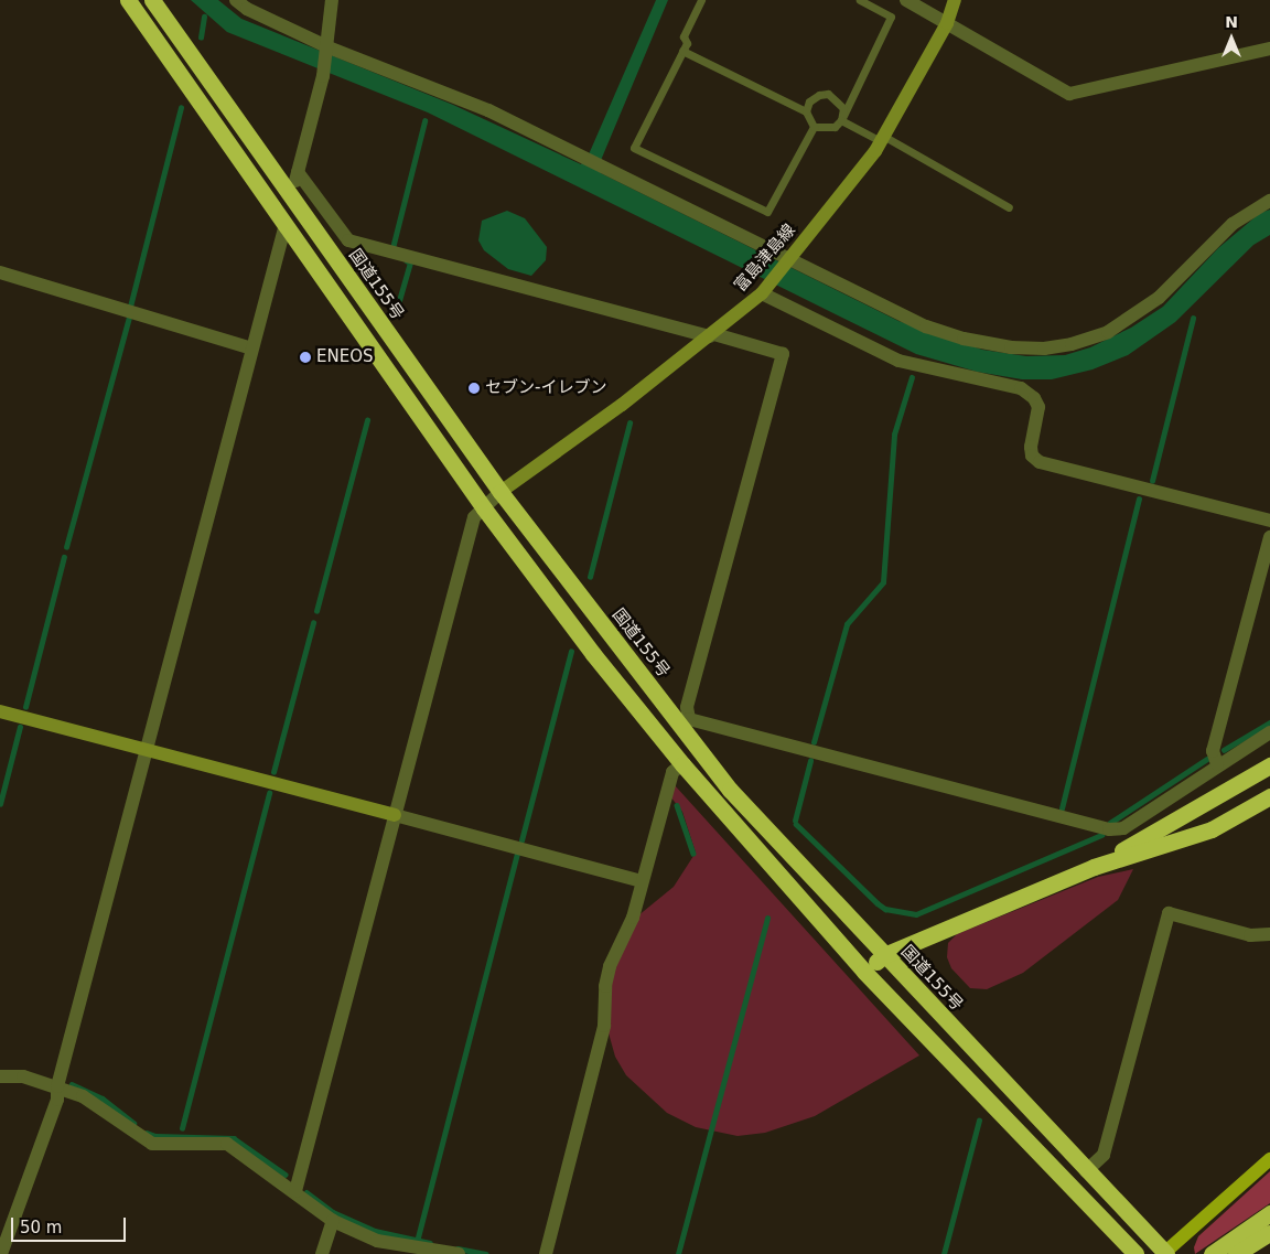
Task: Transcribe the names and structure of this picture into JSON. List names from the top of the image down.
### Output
{
  "streets": {
    "highway": ["国道155号"],
    "main road": ["富島津島線"]
  },
  "crossings": [
    ["富島津島線", "国道155号"]
  ],
  "places": ["ENEOS", "セブン-イレブン"],
  "scale_bar": "50 m",
  "north": "top"
}
